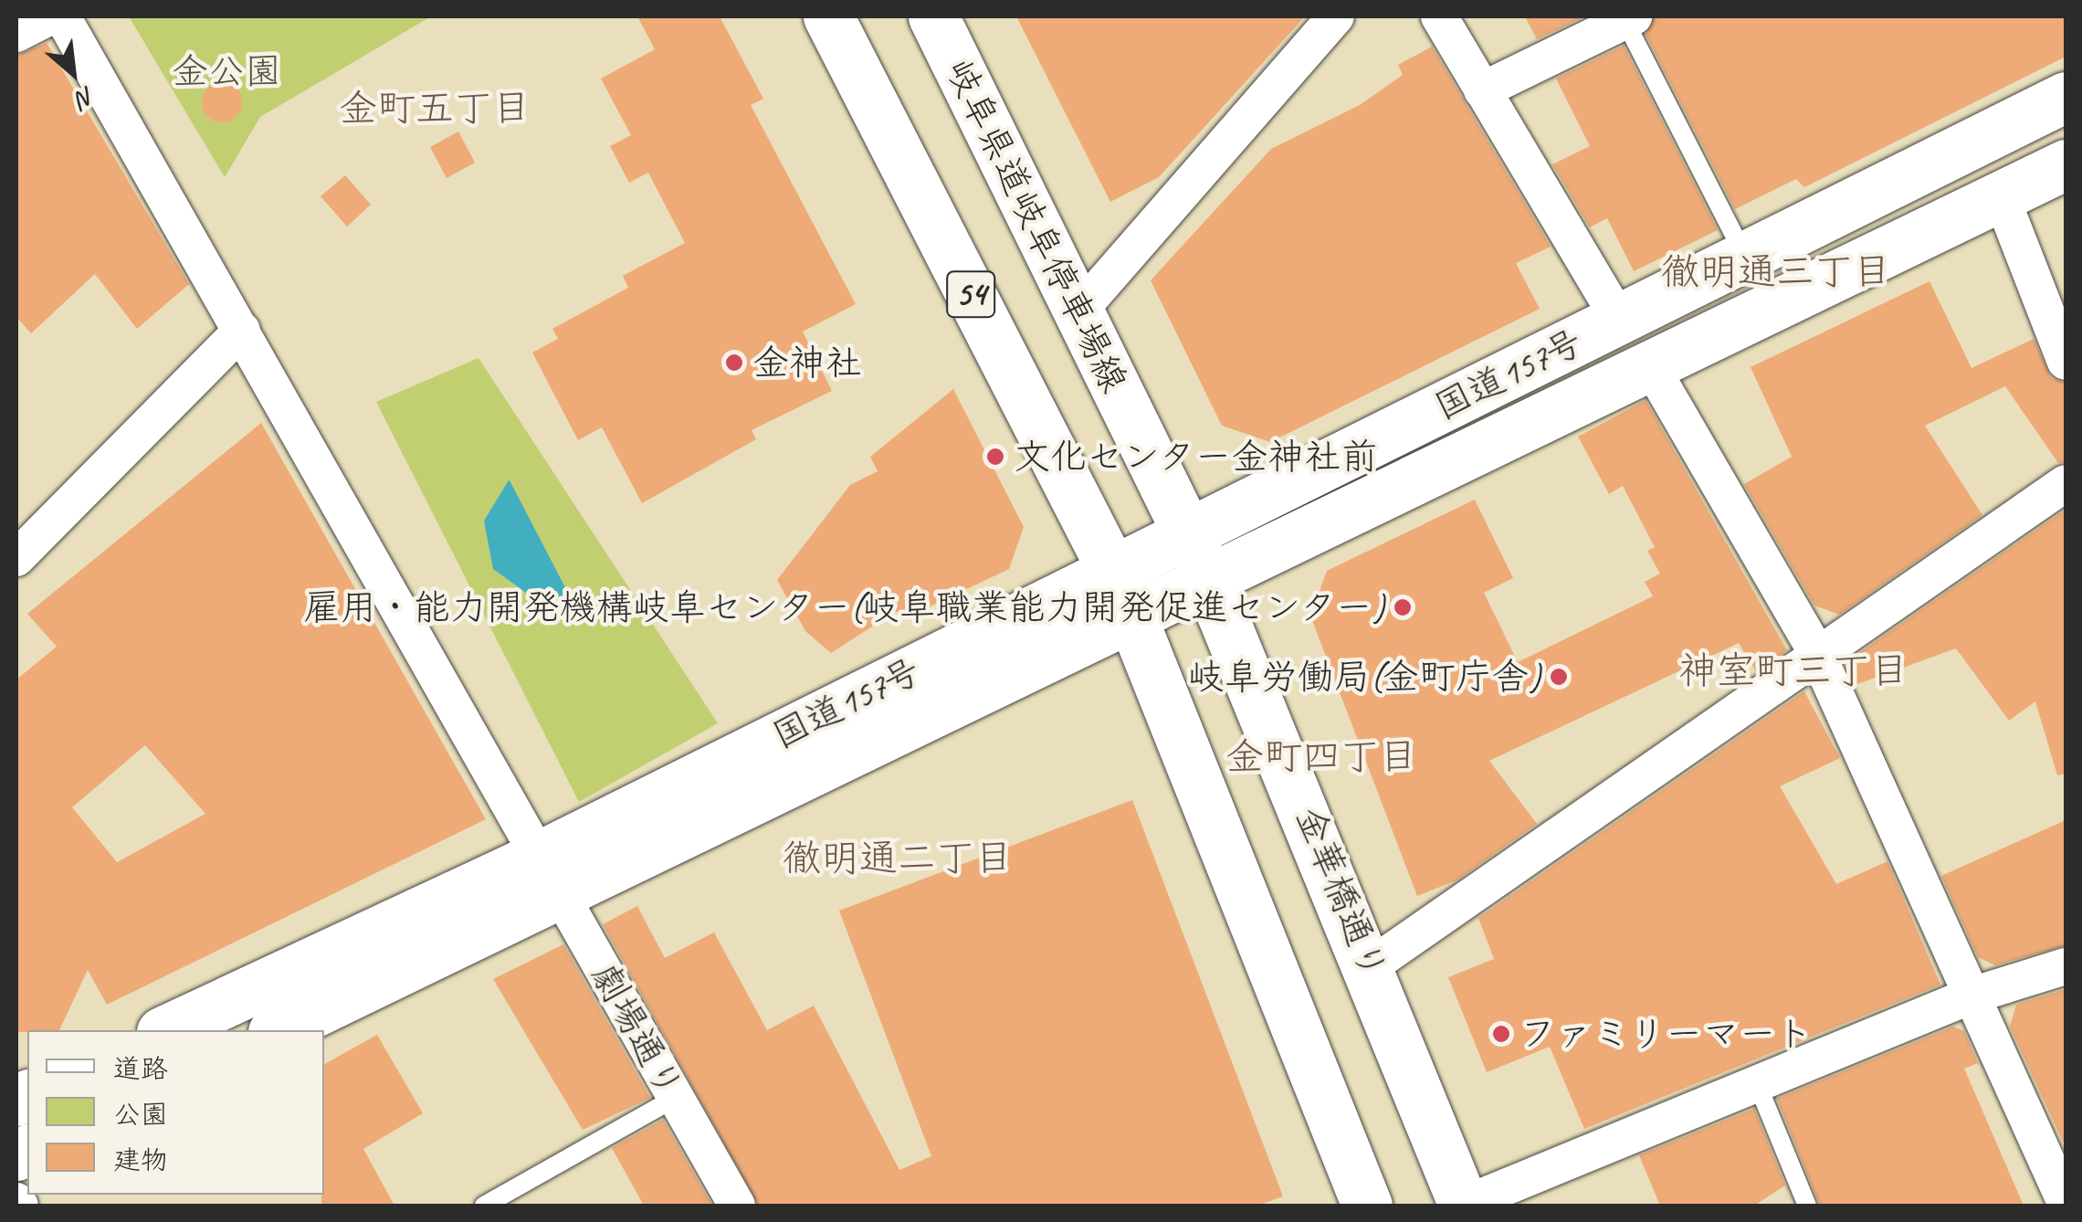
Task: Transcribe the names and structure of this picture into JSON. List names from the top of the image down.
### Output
{
  "streets": {
    "main road": [
      "岐阜県道岐阜停車場線",
      "54",
      "国道157号",
      "金華橋通り"
    ],
    "street": ["劇場通り"]
  },
  "crossings": [
    ["岐阜県道岐阜停車場線", "国道157号"],
    ["岐阜県道岐阜停車場線", "金華橋通り"],
    ["54", "国道157号"],
    ["国道157号", "金華橋通り"],
    ["国道157号", "劇場通り"]
  ],
  "districts": [
    "金町五丁目",
    "徹明通三丁目",
    "神室町三丁目",
    "金町四丁目",
    "徹明通二丁目"
  ],
  "parks": ["金公園"],
  "places": [
    "金神社",
    "文化センター金神社前",
    "雇用・能力開発機構岐阜センター(岐阜職業能力開発促進センター)",
    "岐阜労働局(金町庁舎)",
    "ファミリーマート"
  ],
  "legend": ["道路", "公園", "建物"],
  "north": "bottom right"
}
